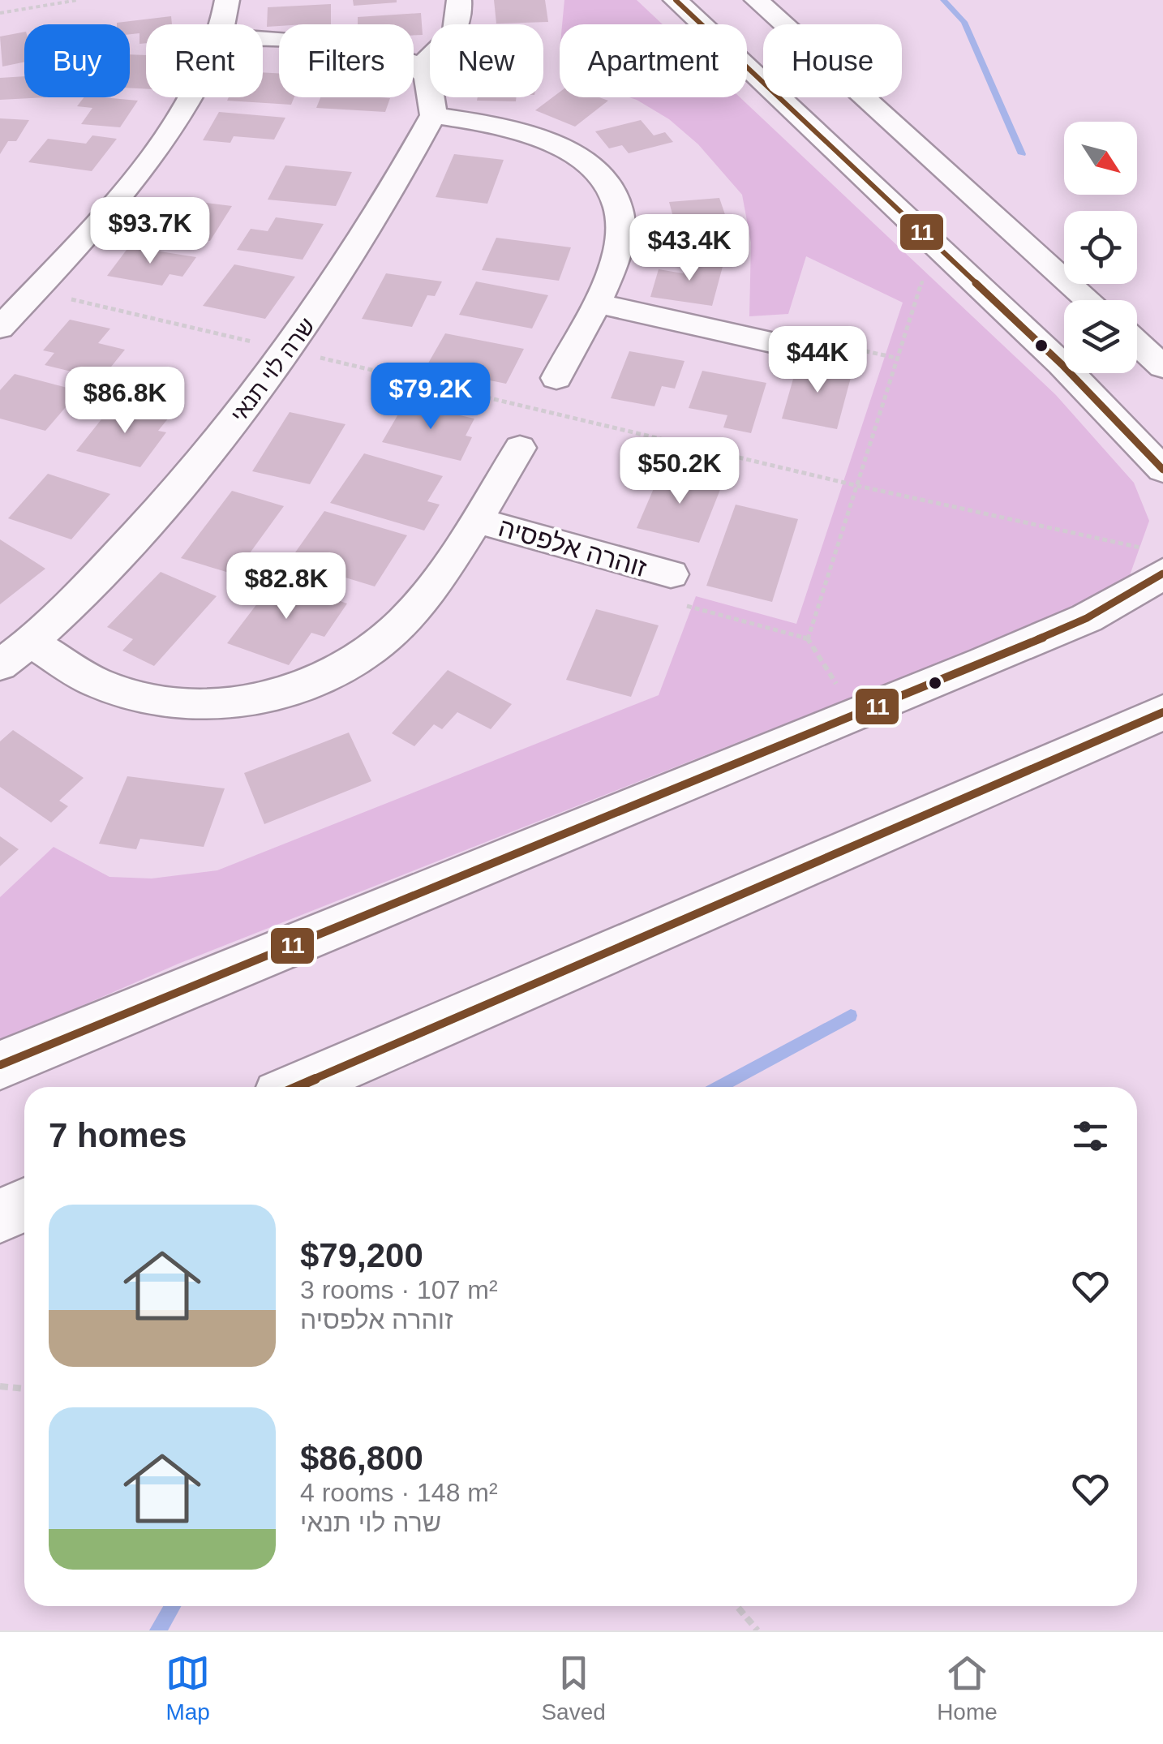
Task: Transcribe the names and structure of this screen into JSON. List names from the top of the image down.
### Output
{
  "streets": {
    "street": ["שרה לוי תנאי", "זוהרה אלפסיה"]
  },
  "crossings": [
    ["שרה לוי תנאי", "זוהרה אלפסיה"]
  ],
  "lines": ["transit line 11"],
  "north": "bottom right",
  "page": {
    "chip": [
      "Buy",
      "Rent",
      "Filters",
      "New",
      "Apartment",
      "House"
    ],
    "price": [
      "$93.7K",
      "$43.4K",
      "$44K",
      "$79.2K",
      "$86.8K",
      "$50.2K",
      "$82.8K"
    ],
    "heading": "7 homes",
    "list": [
      {
        "name": "$79,200",
        "note": "3 rooms · 107 m² · זוהרה אלפסיה"
      },
      {
        "name": "$86,800",
        "note": "4 rooms · 148 m² · שרה לוי תנאי"
      }
    ],
    "tabs": ["Map", "Saved", "Home"]
  }
}
